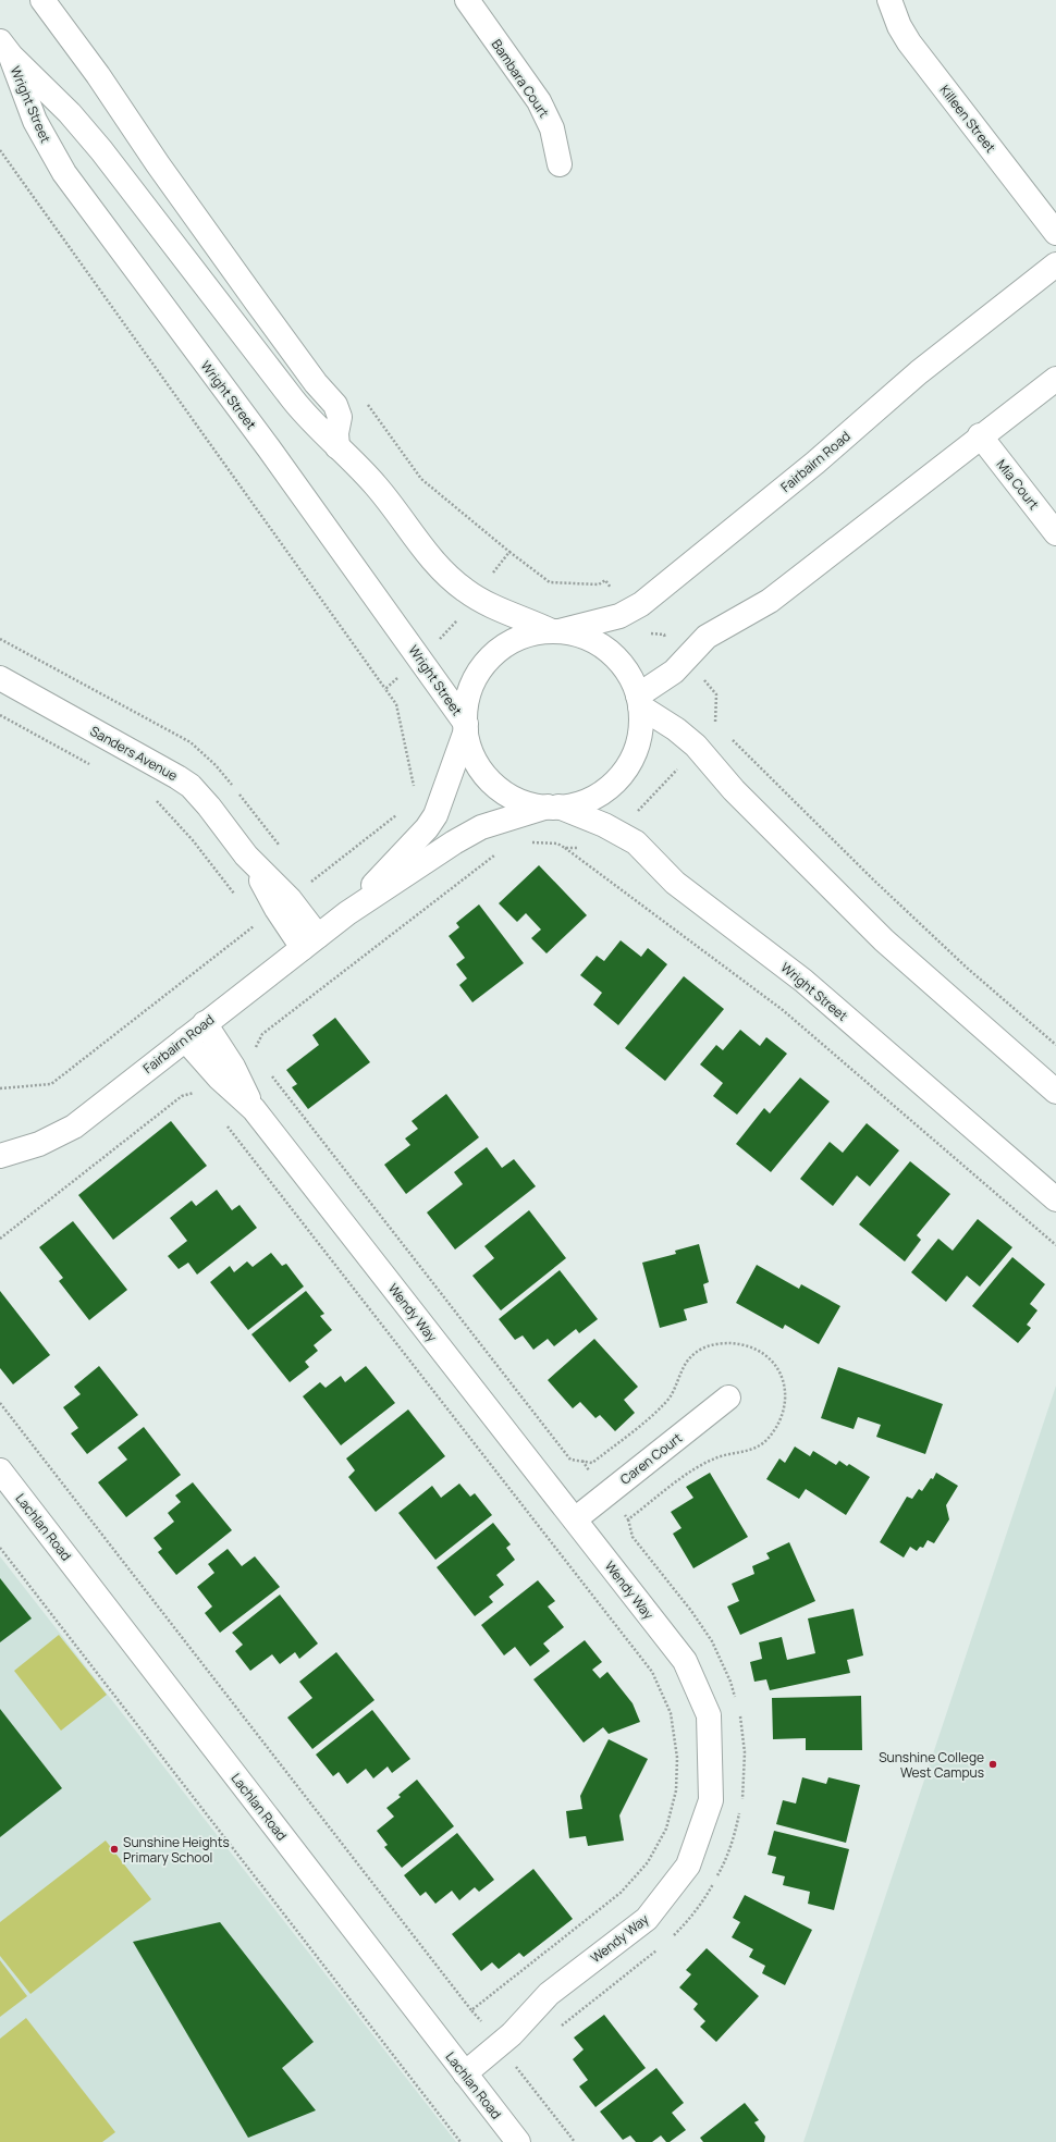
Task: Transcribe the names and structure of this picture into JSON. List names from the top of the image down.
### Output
{
  "streets": {
    "street": [
      "Bambara Court",
      "Wright Street",
      "Killeen Street",
      "Fairbairn Road",
      "Mia Court",
      "Sanders Avenue",
      "Wendy Way",
      "Caren Court",
      "Lachlan Road"
    ]
  },
  "crossings": [
    ["Wright Street", "Fairbairn Road"],
    ["Fairbairn Road", "Sanders Avenue"],
    ["Fairbairn Road", "Wendy Way"],
    ["Wendy Way", "Caren Court"],
    ["Wendy Way", "Lachlan Road"]
  ],
  "places": ["Sunshine College West Campus", "Sunshine Heights Primary School"]
}
